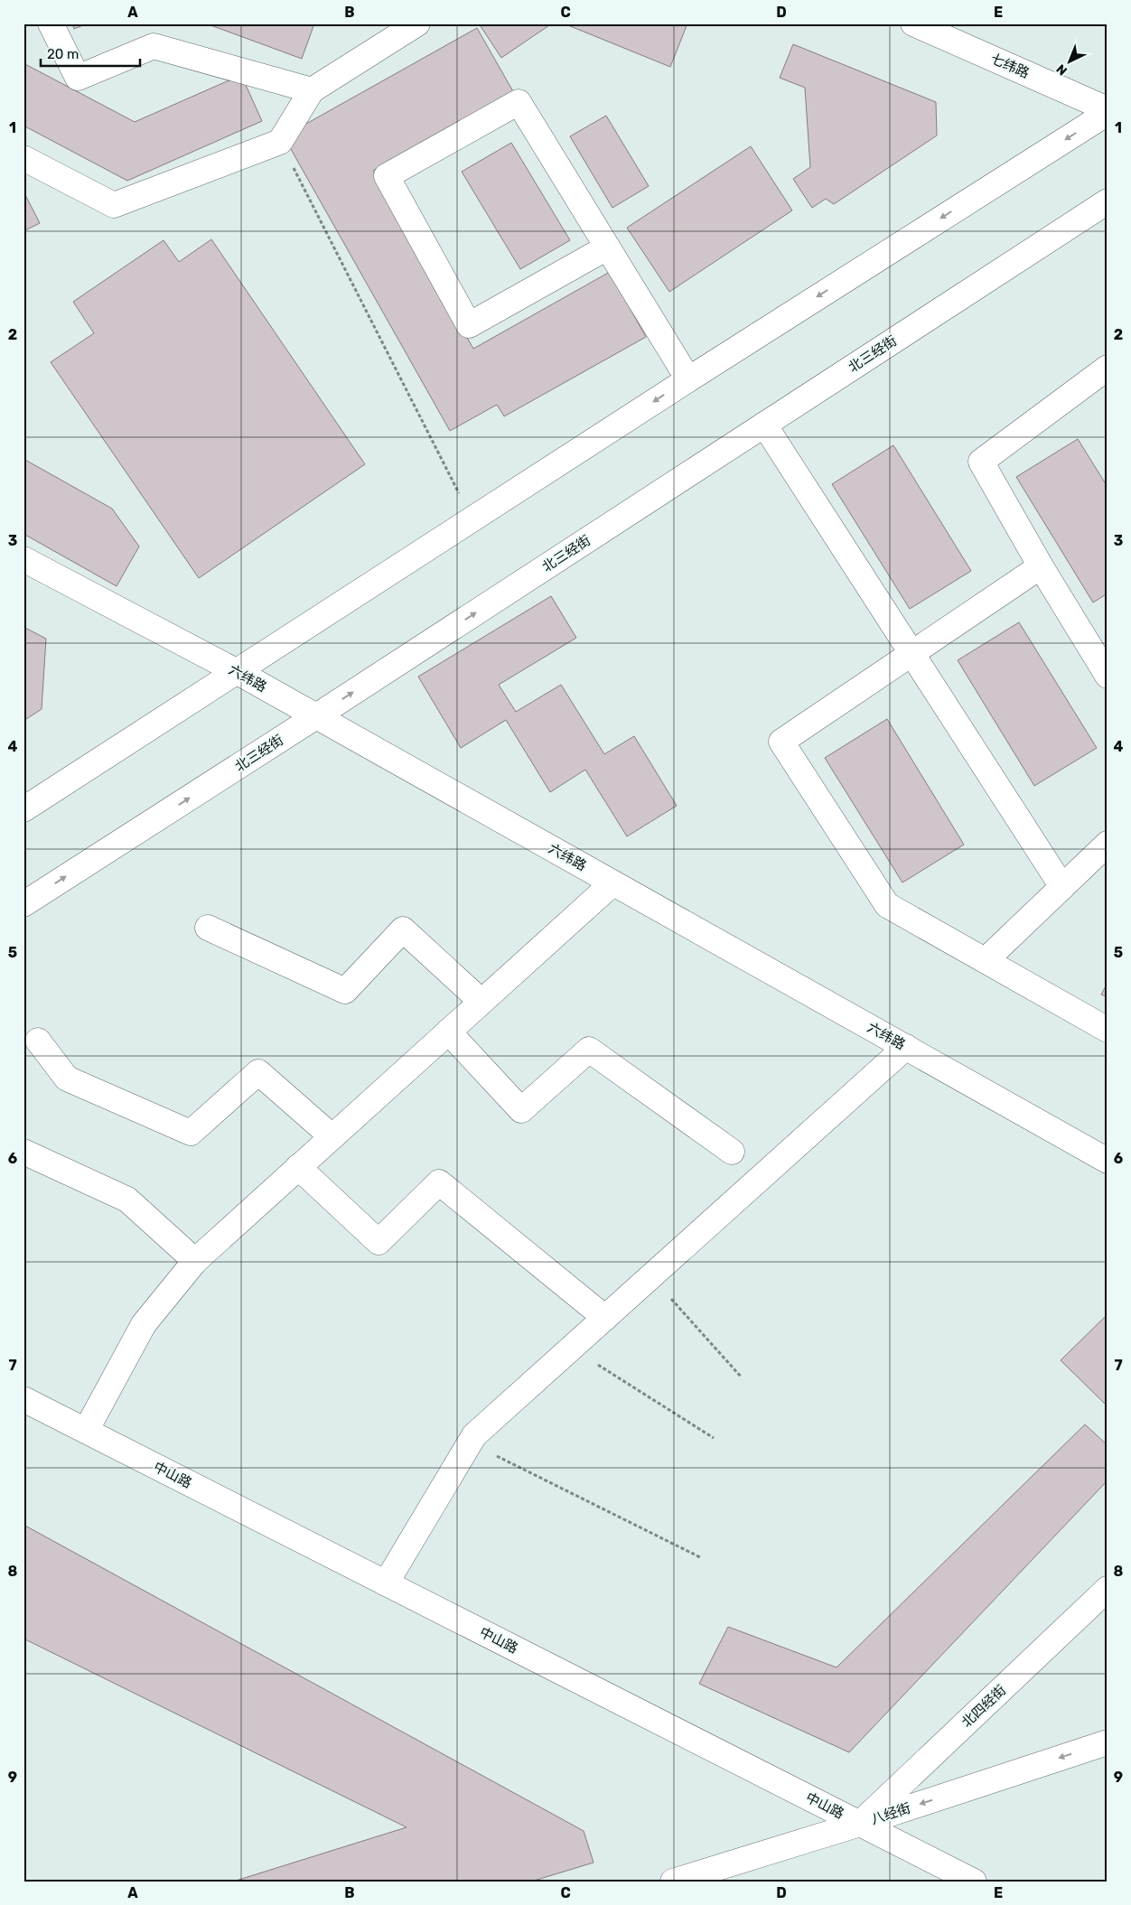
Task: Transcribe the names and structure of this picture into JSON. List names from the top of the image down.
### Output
{
  "streets": {
    "street": [
      "七纬路",
      "北三经街",
      "六纬路",
      "中山路",
      "北四经街",
      "八经街"
    ]
  },
  "crossings": [
    ["北三经街", "六纬路"],
    ["中山路", "北四经街"],
    ["中山路", "八经街"],
    ["北四经街", "八经街"]
  ],
  "one_way": ["八经街"],
  "scale_bar": "20 m",
  "north": "bottom left",
  "grid": {
    "columns": [
      "A",
      "B",
      "C",
      "D",
      "E"
    ],
    "rows": [
      "1",
      "2",
      "3",
      "4",
      "5",
      "6",
      "7",
      "8",
      "9"
    ]
  }
}
